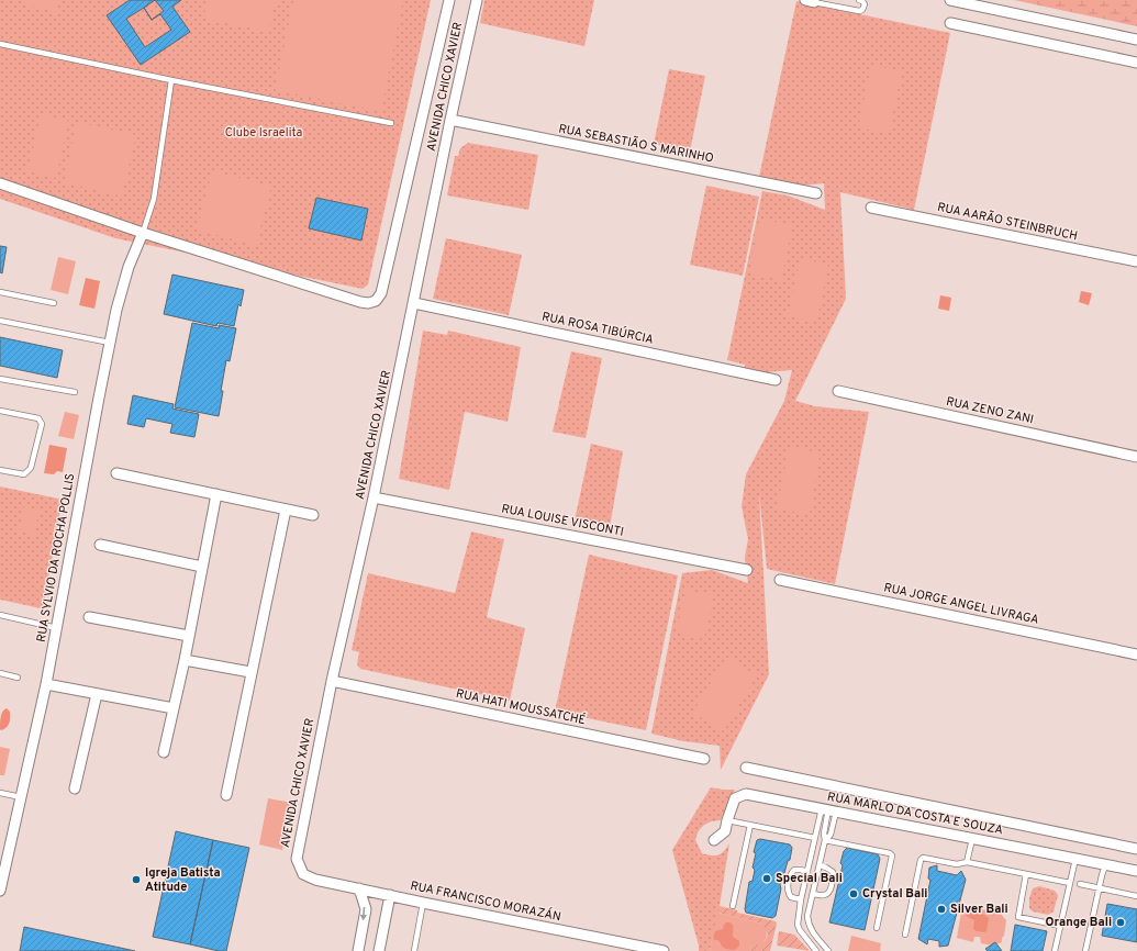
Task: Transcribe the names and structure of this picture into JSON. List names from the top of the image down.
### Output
{
  "streets": {
    "street": [
      "AVENIDA CHICO XAVIER",
      "RUA SEBASTIÃO S MARINHO",
      "RUA AARÃO STEINBRUCH",
      "RUA ROSA TIBÚRCIA",
      "RUA ZENO ZANI",
      "RUA LOUISE VISCONTI",
      "RUA SYLVIO DA ROCHA POLLIS",
      "RUA JORGE ANGEL LIVRAGA",
      "RUA HATI MOUSSATCHÉ",
      "RUA MARLO DA COSTA E SOUZA",
      "RUA FRANCISCO MORAZÁN"
    ]
  },
  "crossings": [
    ["AVENIDA CHICO XAVIER", "RUA SEBASTIÃO S MARINHO"],
    ["AVENIDA CHICO XAVIER", "RUA ROSA TIBÚRCIA"],
    ["AVENIDA CHICO XAVIER", "RUA LOUISE VISCONTI"],
    ["AVENIDA CHICO XAVIER", "RUA SYLVIO DA ROCHA POLLIS"],
    ["AVENIDA CHICO XAVIER", "RUA HATI MOUSSATCHÉ"],
    ["AVENIDA CHICO XAVIER", "RUA FRANCISCO MORAZÁN"]
  ],
  "parks": ["Clube Israelita"],
  "places": [
    "Special Bali",
    "Igreja Batista Atitude",
    "Crystal Bali",
    "Silver Bali",
    "Orange Bali"
  ]
}
